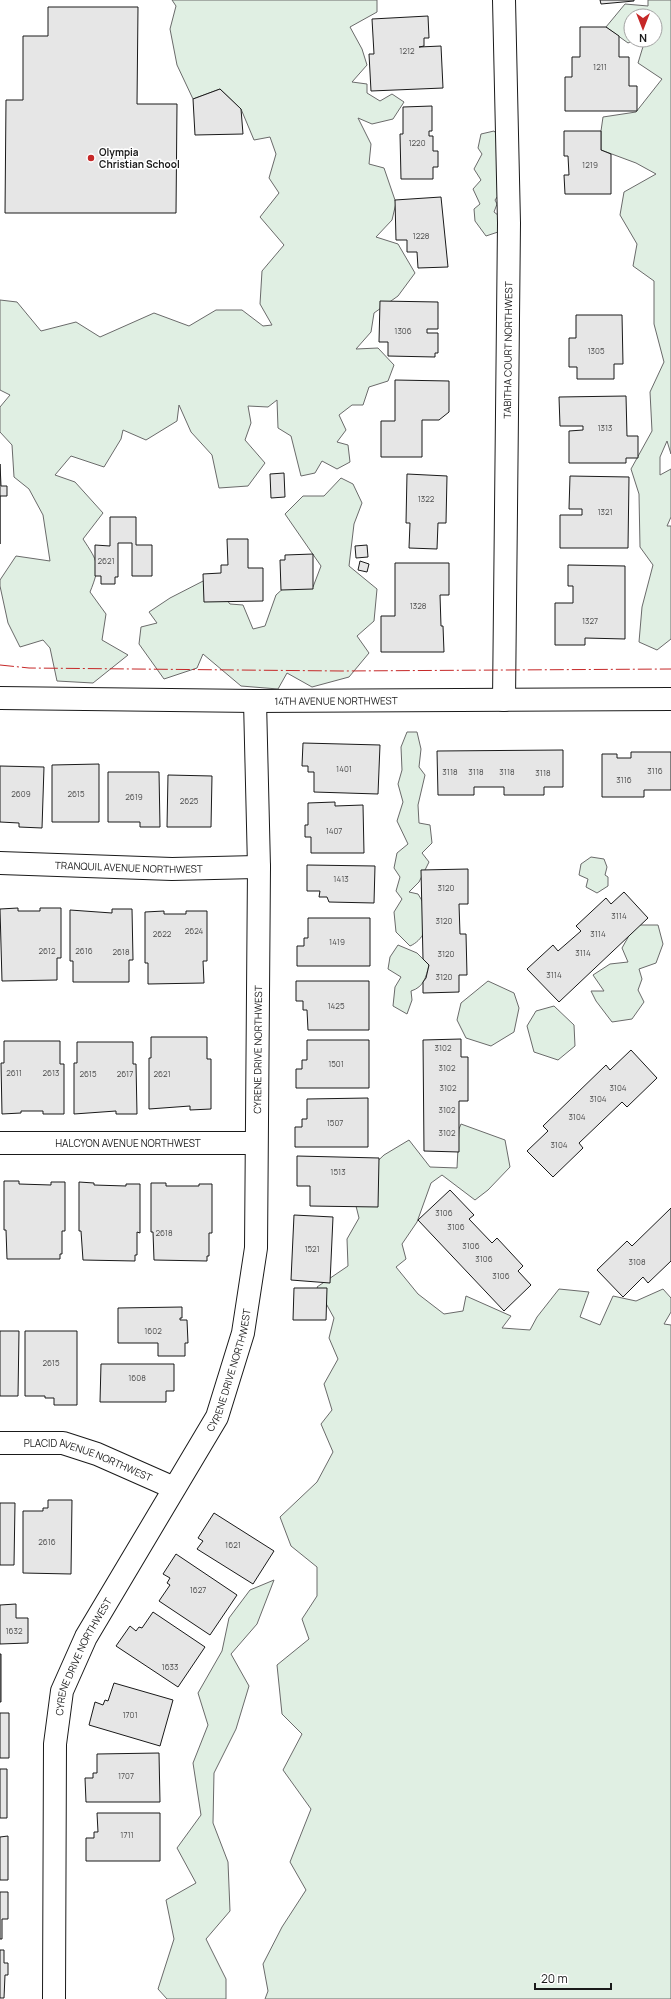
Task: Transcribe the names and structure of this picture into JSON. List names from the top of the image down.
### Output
{
  "streets": {
    "street": [
      "TABITHA COURT NORTHWEST",
      "14TH AVENUE NORTHWEST",
      "TRANQUIL AVENUE NORTHWEST",
      "CYRENE DRIVE NORTHWEST",
      "HALCYON AVENUE NORTHWEST",
      "PLACID AVENUE NORTHWEST"
    ]
  },
  "crossings": [
    ["TABITHA COURT NORTHWEST", "14TH AVENUE NORTHWEST"],
    ["14TH AVENUE NORTHWEST", "CYRENE DRIVE NORTHWEST"],
    ["TRANQUIL AVENUE NORTHWEST", "CYRENE DRIVE NORTHWEST"],
    ["CYRENE DRIVE NORTHWEST", "HALCYON AVENUE NORTHWEST"],
    ["CYRENE DRIVE NORTHWEST", "PLACID AVENUE NORTHWEST"]
  ],
  "places": ["Olympia Christian School"],
  "house_numbers": [
    "1212",
    "1211",
    "1220",
    "1219",
    "1228",
    "1306",
    "1305",
    "1313",
    "1322",
    "1321",
    "2621",
    "1328",
    "1327",
    "1401",
    "3116",
    "3118",
    "3118",
    "3118",
    "3118",
    "3116",
    "2609",
    "2615",
    "2619",
    "2625",
    "1407",
    "1413",
    "3120",
    "3114",
    "3120",
    "2624",
    "2622",
    "3114",
    "1419",
    "2612",
    "2616",
    "2618",
    "3114",
    "3120",
    "3114",
    "3120",
    "1425",
    "3102",
    "1501",
    "3102",
    "2611",
    "2613",
    "2615",
    "2617",
    "2621",
    "3102",
    "3104",
    "3104",
    "3102",
    "3104",
    "1507",
    "3102",
    "3104",
    "1513",
    "3106",
    "3106",
    "2618",
    "3106",
    "1521",
    "3106",
    "3108",
    "3106",
    "1602",
    "2615",
    "1608",
    "2616",
    "1621",
    "1627",
    "1632",
    "1633",
    "1701",
    "1707",
    "1711"
  ],
  "scale_bar": "20 m",
  "north": "bottom"
}
